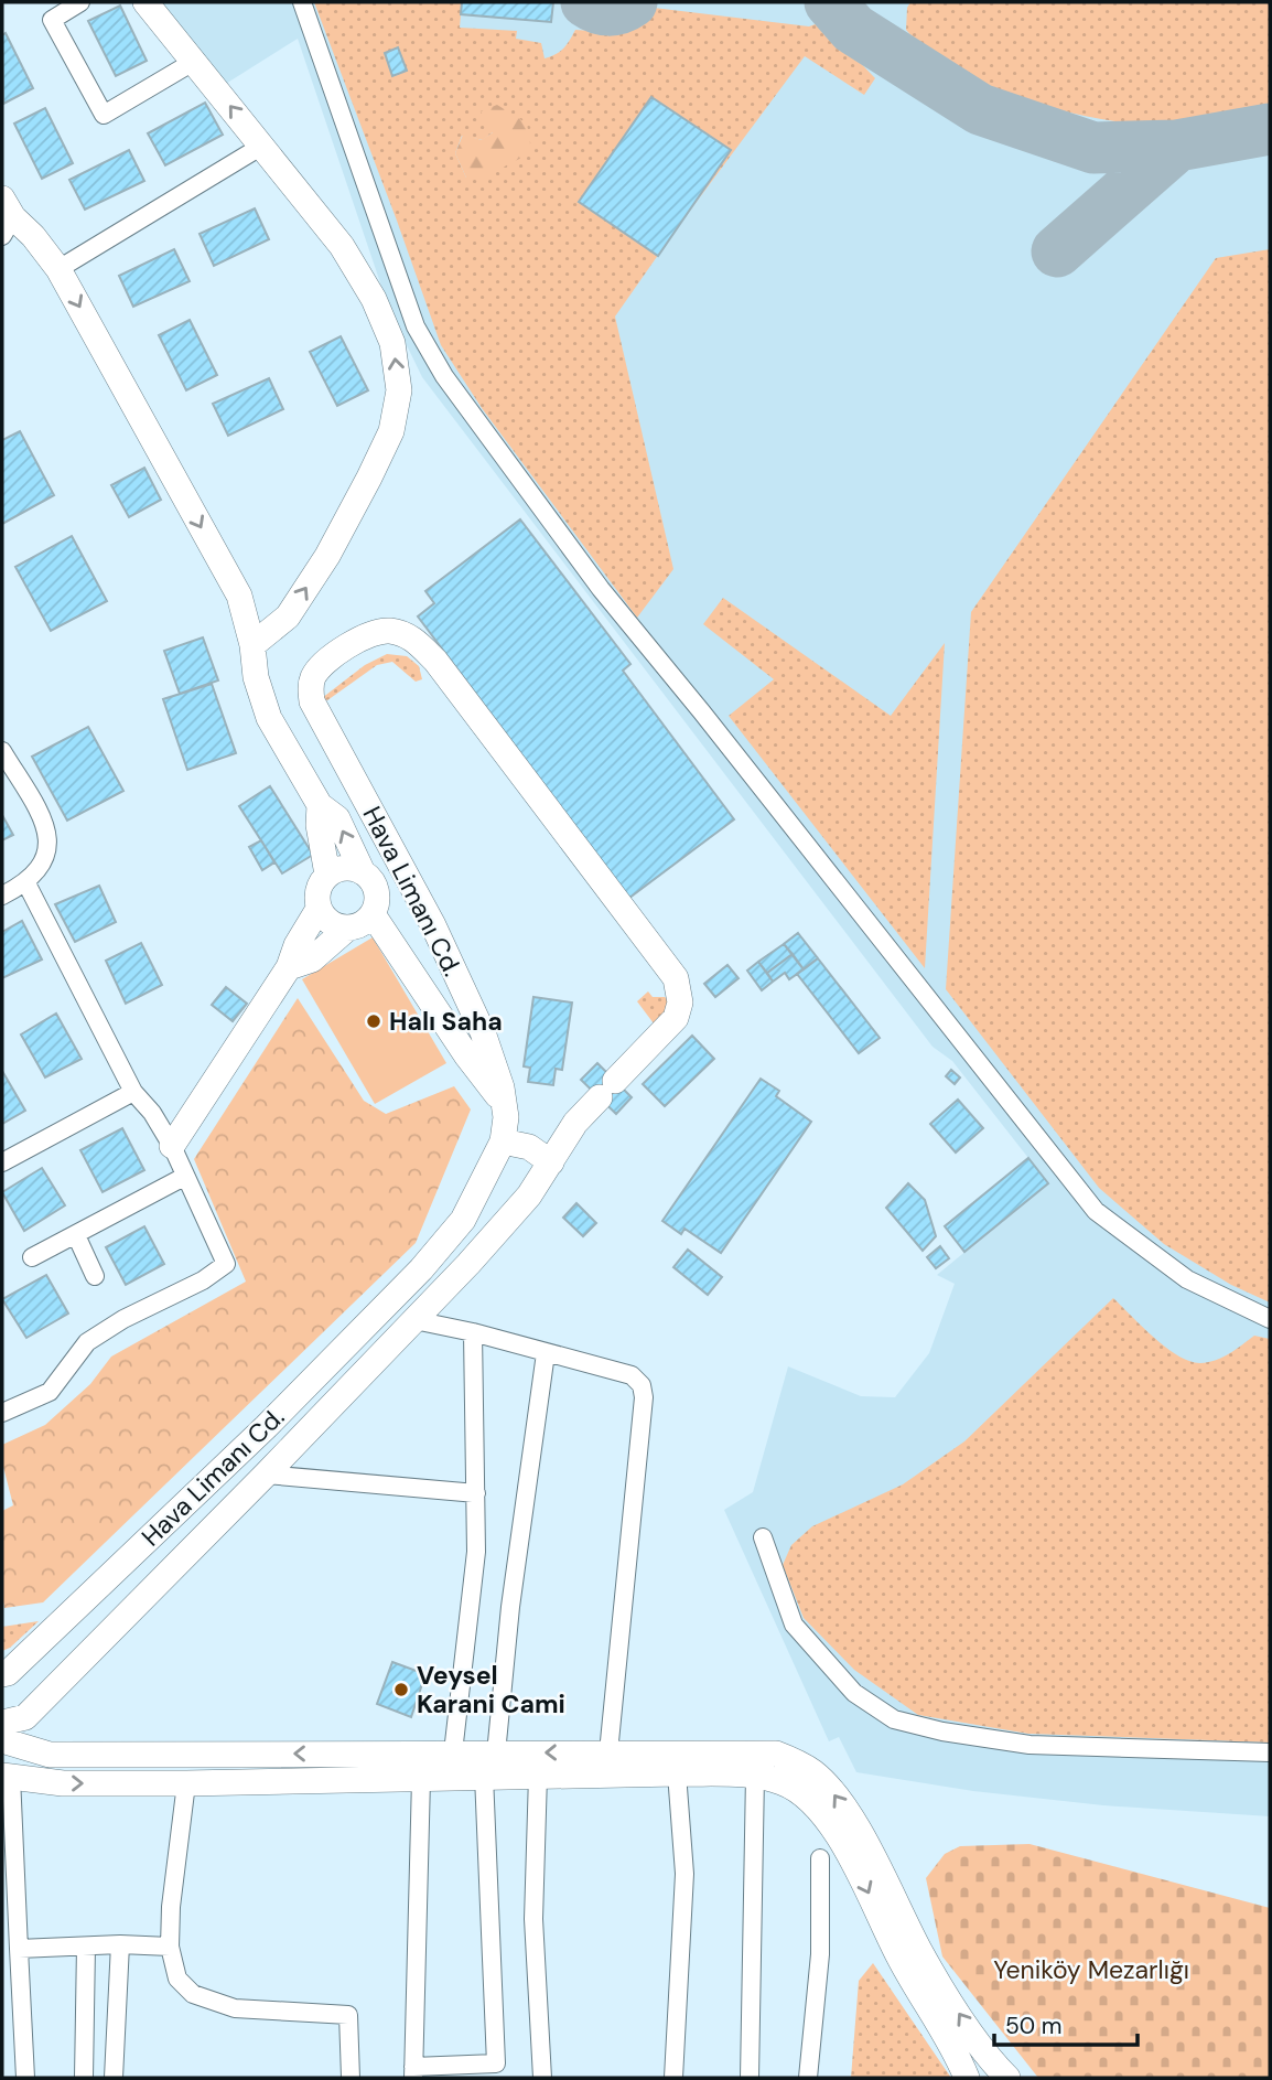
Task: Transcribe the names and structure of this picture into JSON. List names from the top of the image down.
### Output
{
  "streets": {
    "street": ["Hava Limanı Cd."]
  },
  "parks": ["Yeniköy Mezarlığı"],
  "places": ["Halı Saha", "Veysel Karani Cami"],
  "scale_bar": "50 m"
}
